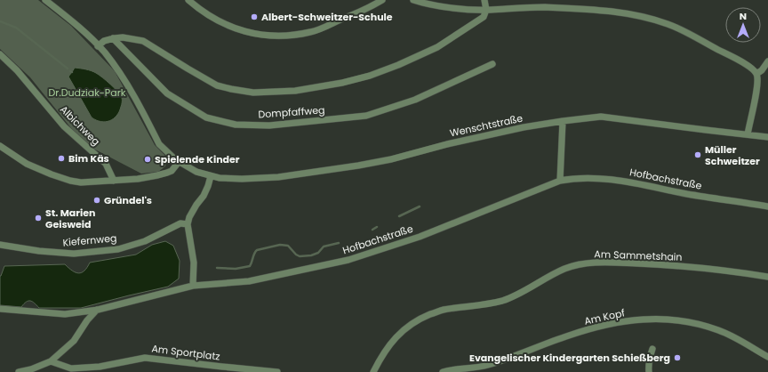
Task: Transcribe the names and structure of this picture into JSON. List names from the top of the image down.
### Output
{
  "streets": {
    "street": [
      "Dompfaffweg",
      "Albichweg",
      "Wenschtstraße",
      "Hofbachstraße",
      "Kiefernweg",
      "Am Sammetshain",
      "Am Kopf",
      "Am Sportplatz"
    ]
  },
  "parks": ["Dr.Dudziak-Park"],
  "places": [
    "Albert-Schweitzer-Schule",
    "Müller Schweitzer",
    "Bim Käs",
    "Spielende Kinder",
    "Gründel's",
    "St. Marien Geisweid",
    "Evangelischer Kindergarten Schießberg"
  ],
  "north": "top"
}
